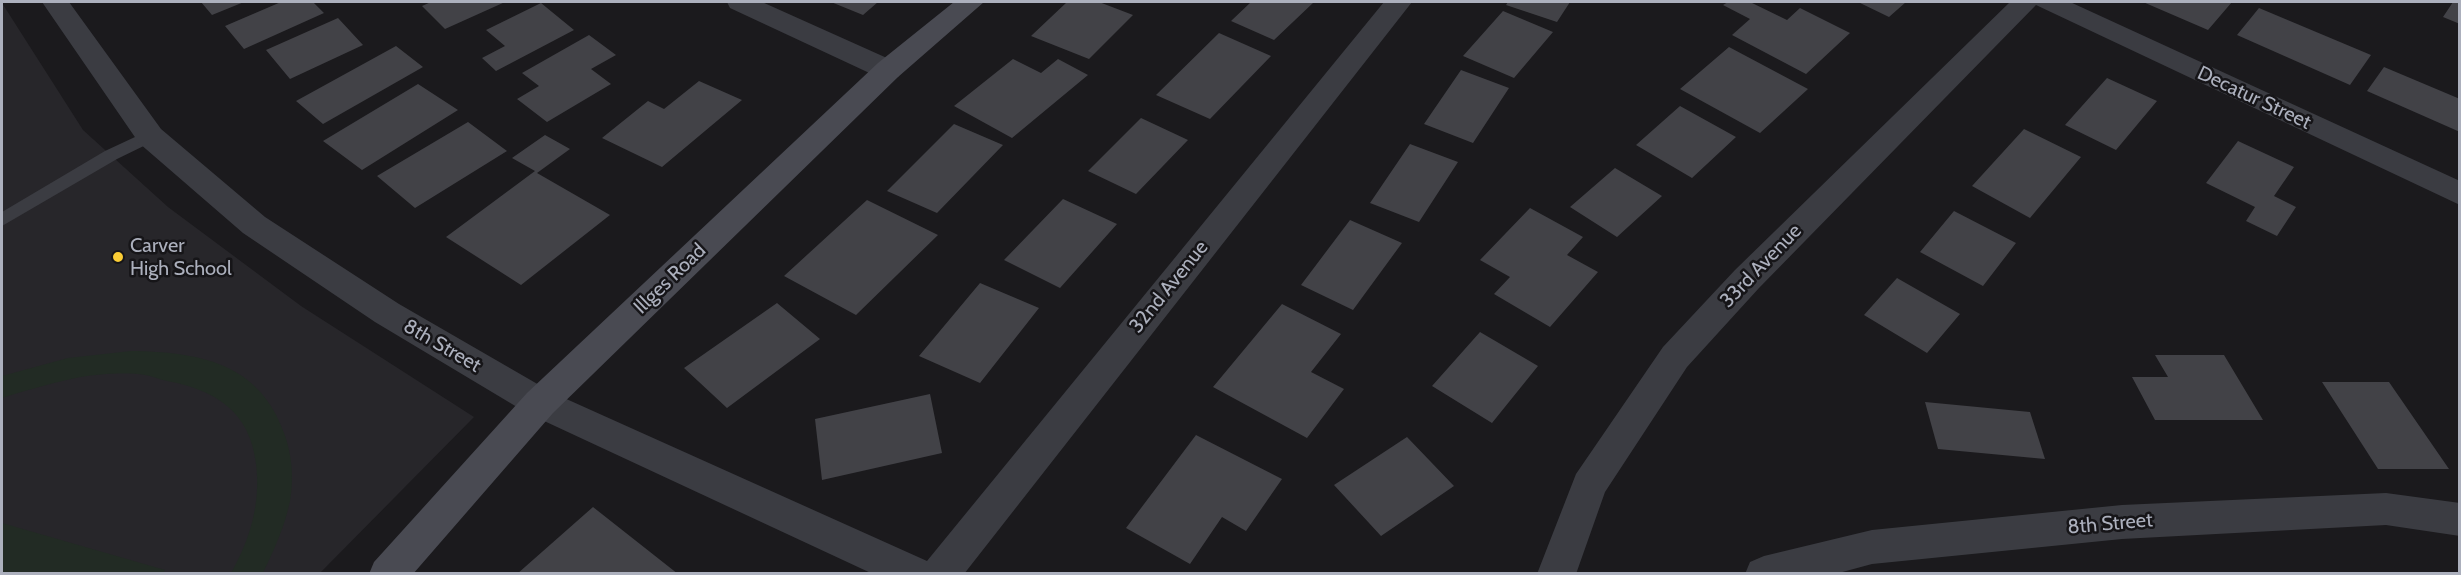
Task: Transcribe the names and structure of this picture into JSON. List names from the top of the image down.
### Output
{
  "streets": {
    "street": [
      "Decatur Street",
      "33rd Avenue",
      "Illges Road",
      "32nd Avenue",
      "8th Street"
    ]
  },
  "crossings": [
    ["Illges Road", "8th Street"]
  ],
  "places": ["Carver High School"]
}
